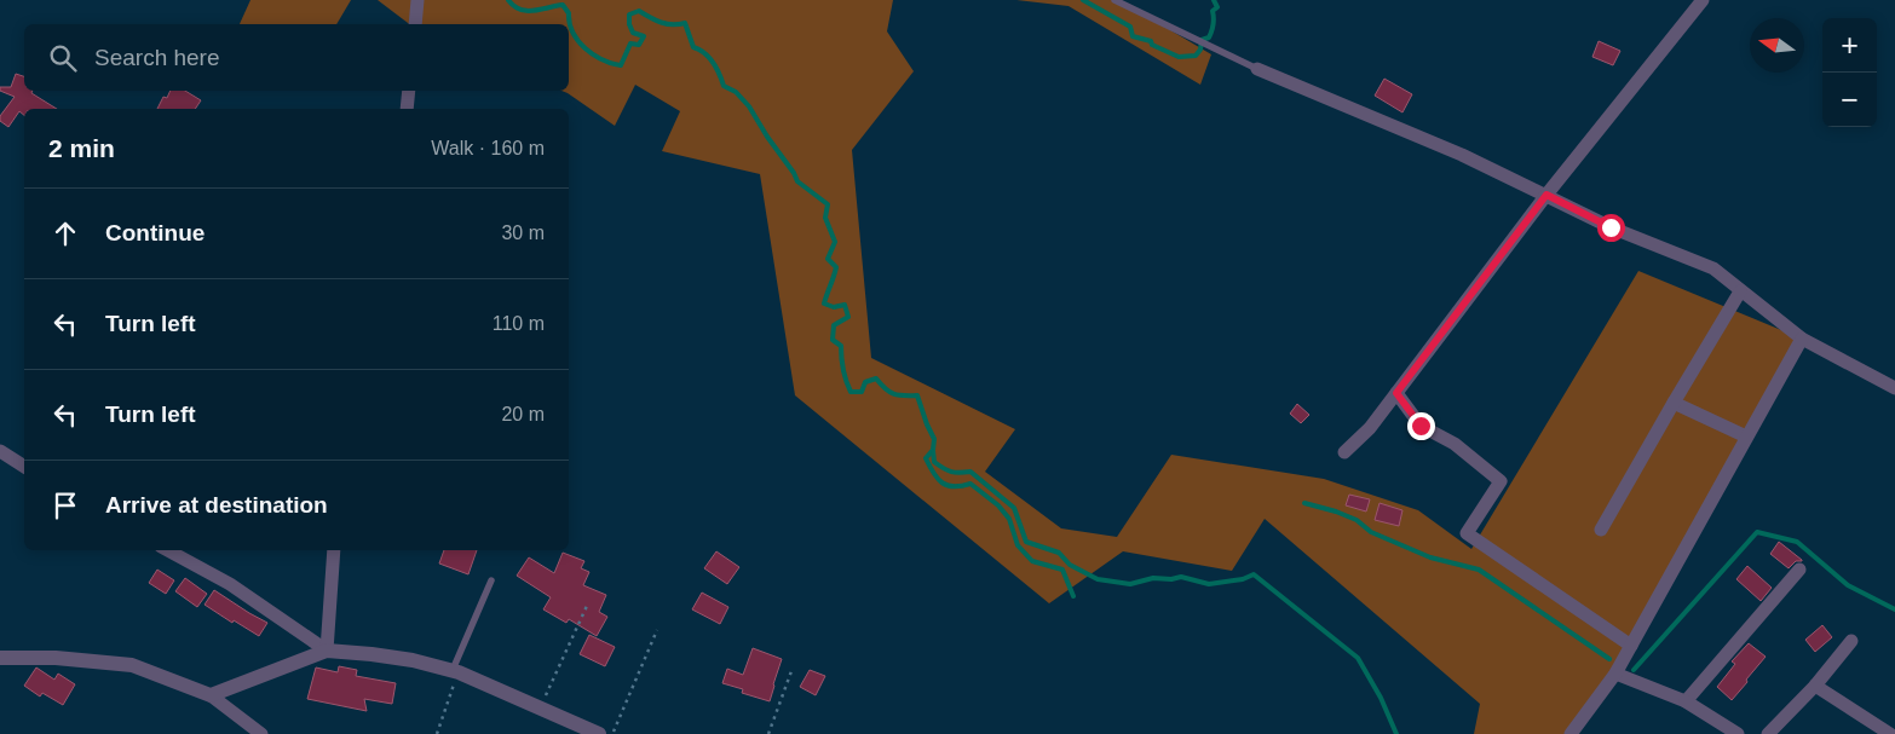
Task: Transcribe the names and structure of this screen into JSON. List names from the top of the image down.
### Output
{
  "north": "left",
  "page": {
    "map_buttons": ["+", "−"],
    "search": "Search here",
    "heading": ["2 min", "Walk · 160 m"],
    "list": [
      ["Continue", "30 m"],
      ["Turn left", "110 m"],
      ["Turn left", "20 m"],
      "Arrive at destination"
    ]
  }
}
